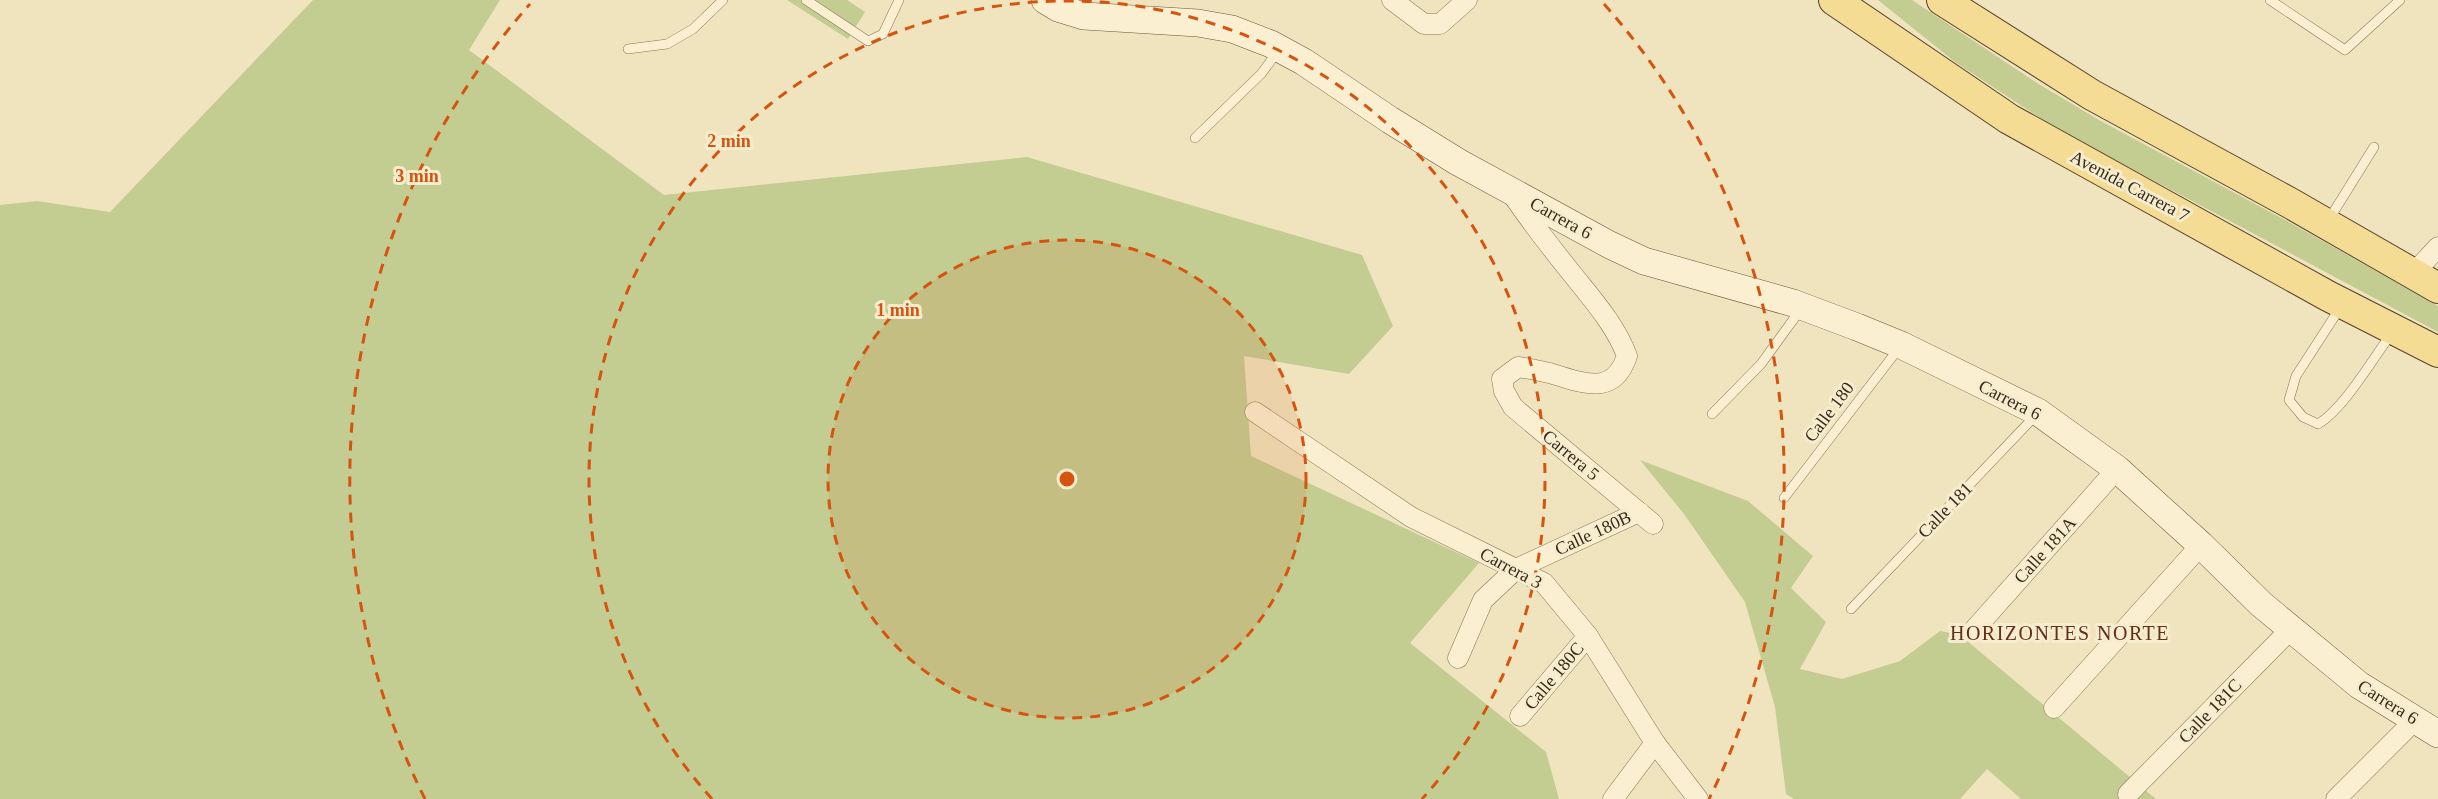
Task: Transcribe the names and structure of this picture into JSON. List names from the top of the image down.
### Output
{
  "streets": {
    "main road": ["Avenida Carrera 7"],
    "street": [
      "Carrera 6",
      "Carrera 5",
      "Calle 180B",
      "Calle 181A",
      "Carrera 3",
      "Calle 180C",
      "Calle 181C"
    ],
    "lane": ["Calle 180", "Calle 181"]
  },
  "crossings": [
    ["Carrera 6", "Calle 180"],
    ["Carrera 6", "Carrera 5"],
    ["Carrera 6", "Calle 181"],
    ["Carrera 6", "Calle 181A"],
    ["Carrera 6", "Calle 181C"],
    ["Carrera 5", "Calle 180B"],
    ["Calle 180B", "Carrera 3"],
    ["Carrera 3", "Calle 180C"]
  ],
  "districts": ["HORIZONTES NORTE"],
  "rings": ["2 min", "3 min", "1 min"]
}
